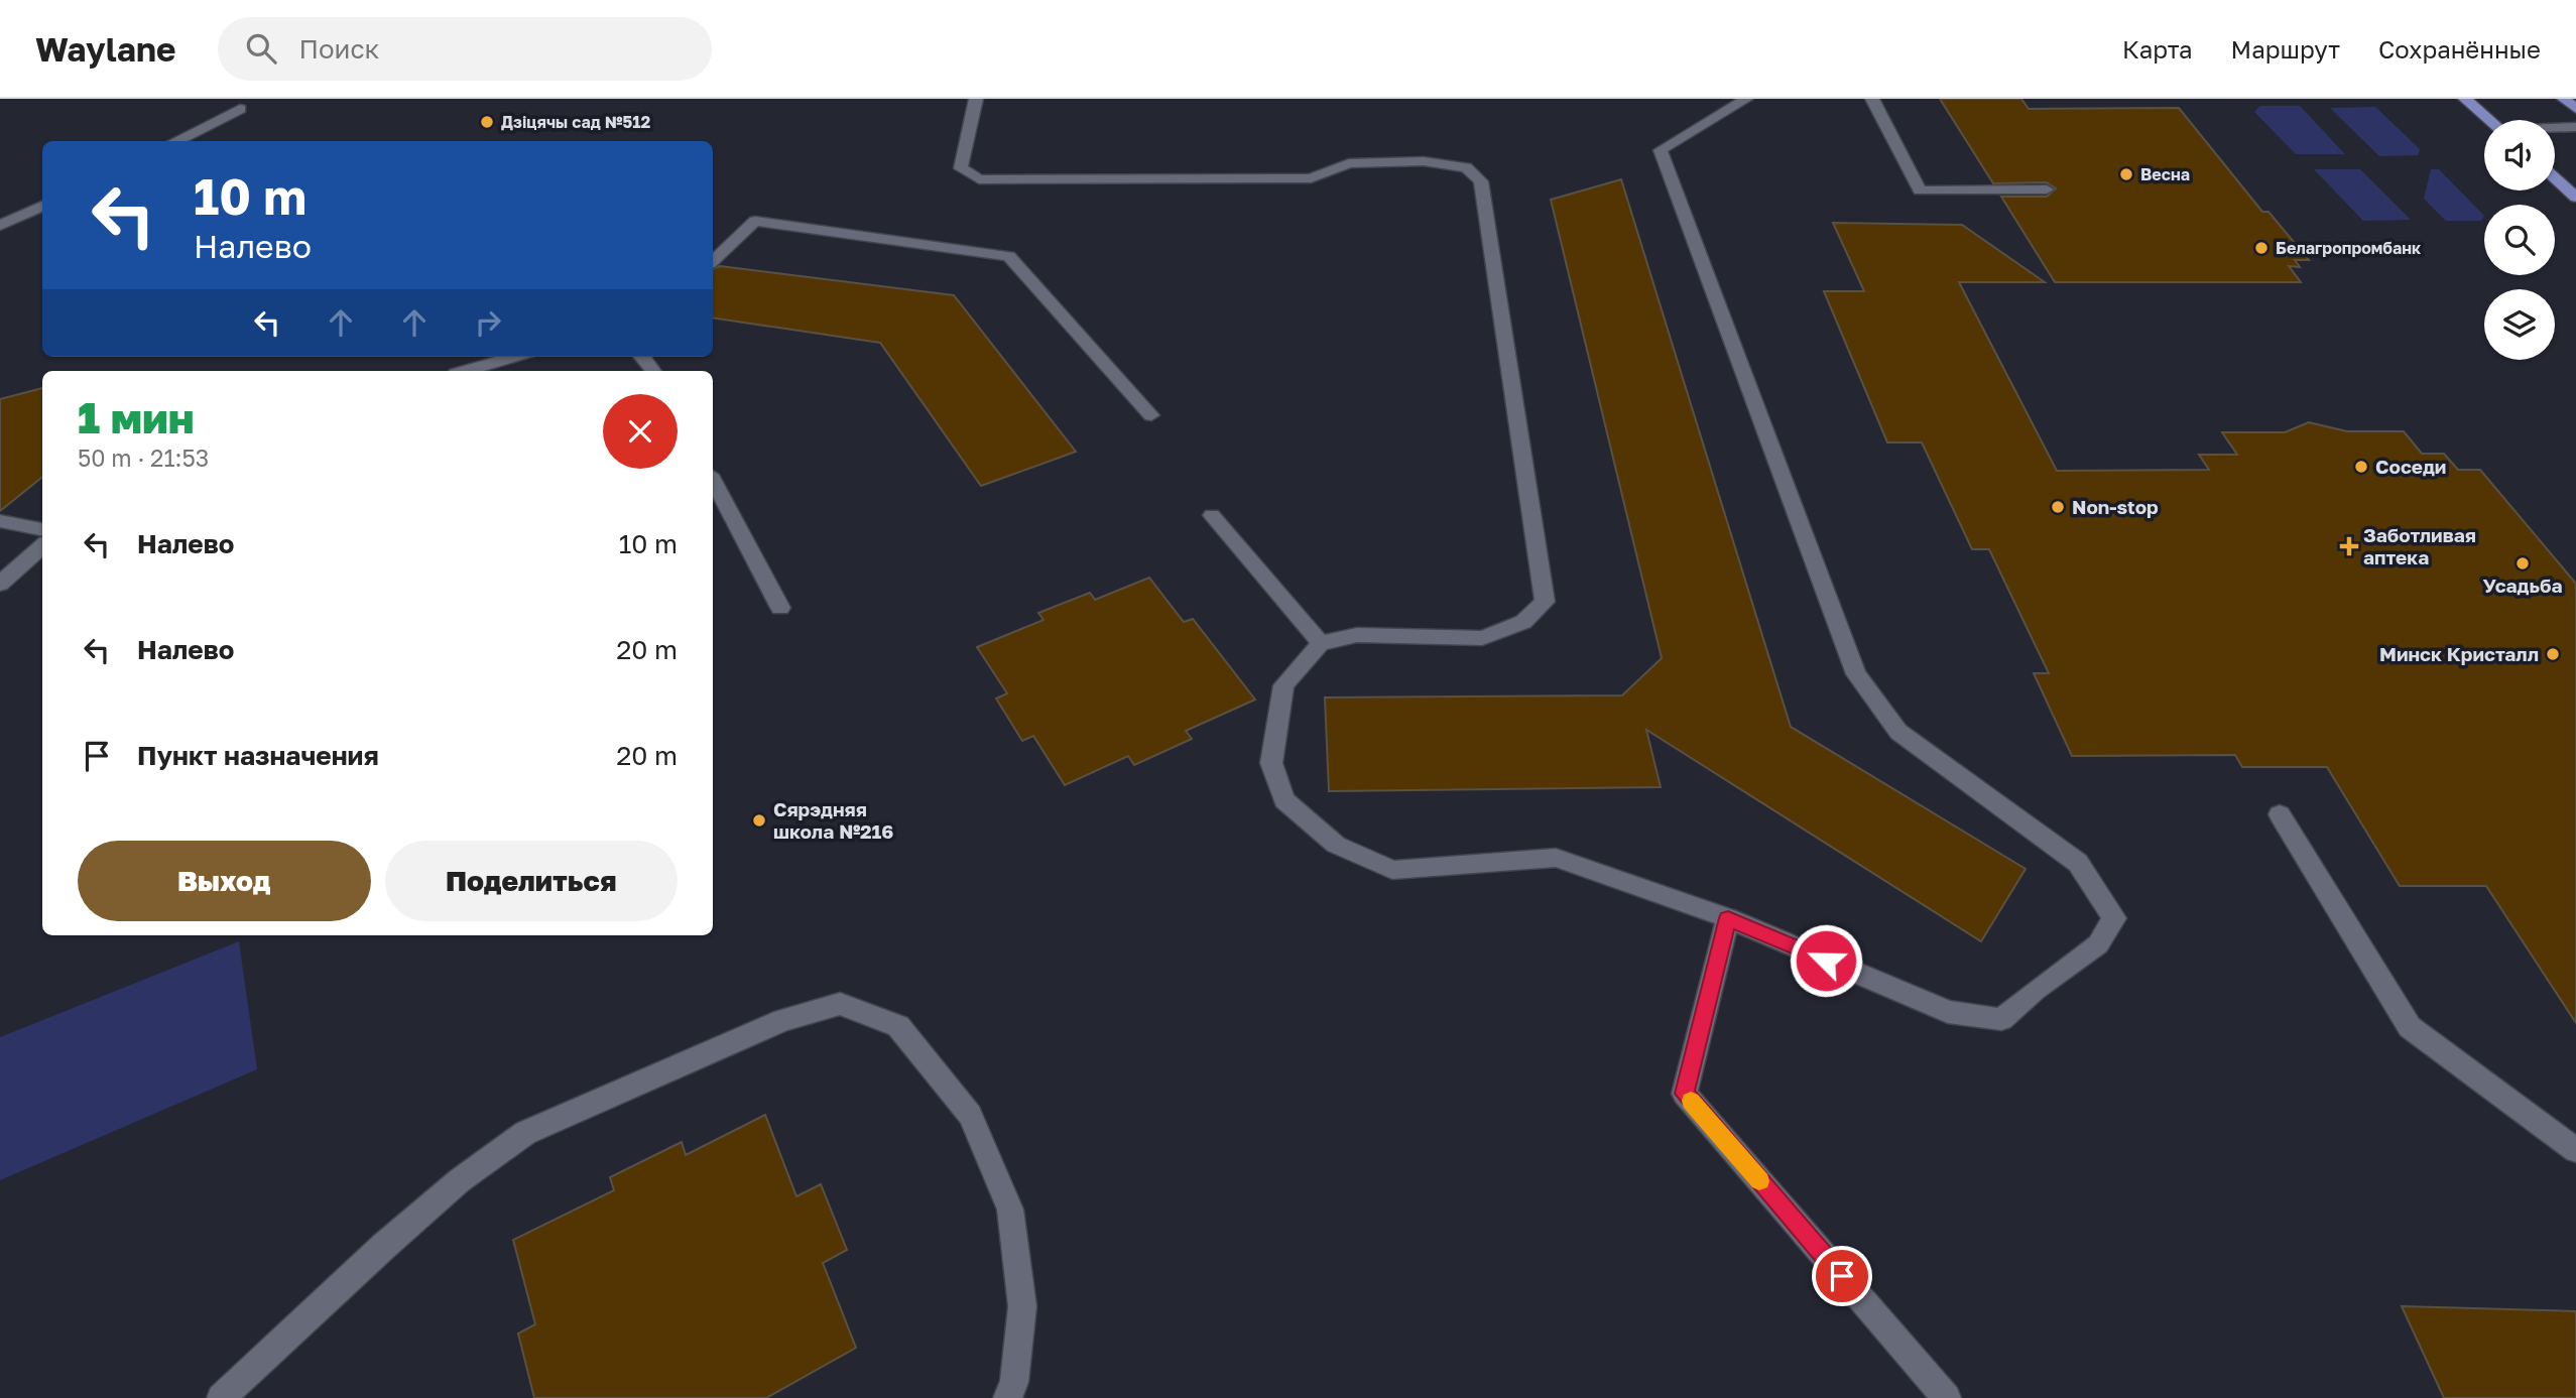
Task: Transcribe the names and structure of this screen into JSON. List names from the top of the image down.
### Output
{
  "places": {
    "other": [
      "Дзіцячы сад №512",
      "Весна",
      "Белагропромбанк",
      "Соседи",
      "Non-stop",
      "Усадьба",
      "Минск Кристалл",
      "Сярэдняя школа №216"
    ],
    "health": ["Заботливая аптека"]
  },
  "page": {
    "header": "Waylane",
    "search": "Поиск",
    "nav": ["Карта", "Маршрут", "Сохранённые"],
    "turn": ["10 m", "Налево"],
    "heading": ["1 мин", "50 m · 21:53"],
    "list": [
      {
        "name": "Налево",
        "value": "10 m"
      },
      {
        "name": "Налево",
        "value": "20 m"
      },
      {
        "name": "Пункт назначения",
        "value": "20 m"
      }
    ],
    "buttons": ["Выход", "Поделиться"]
  }
}
